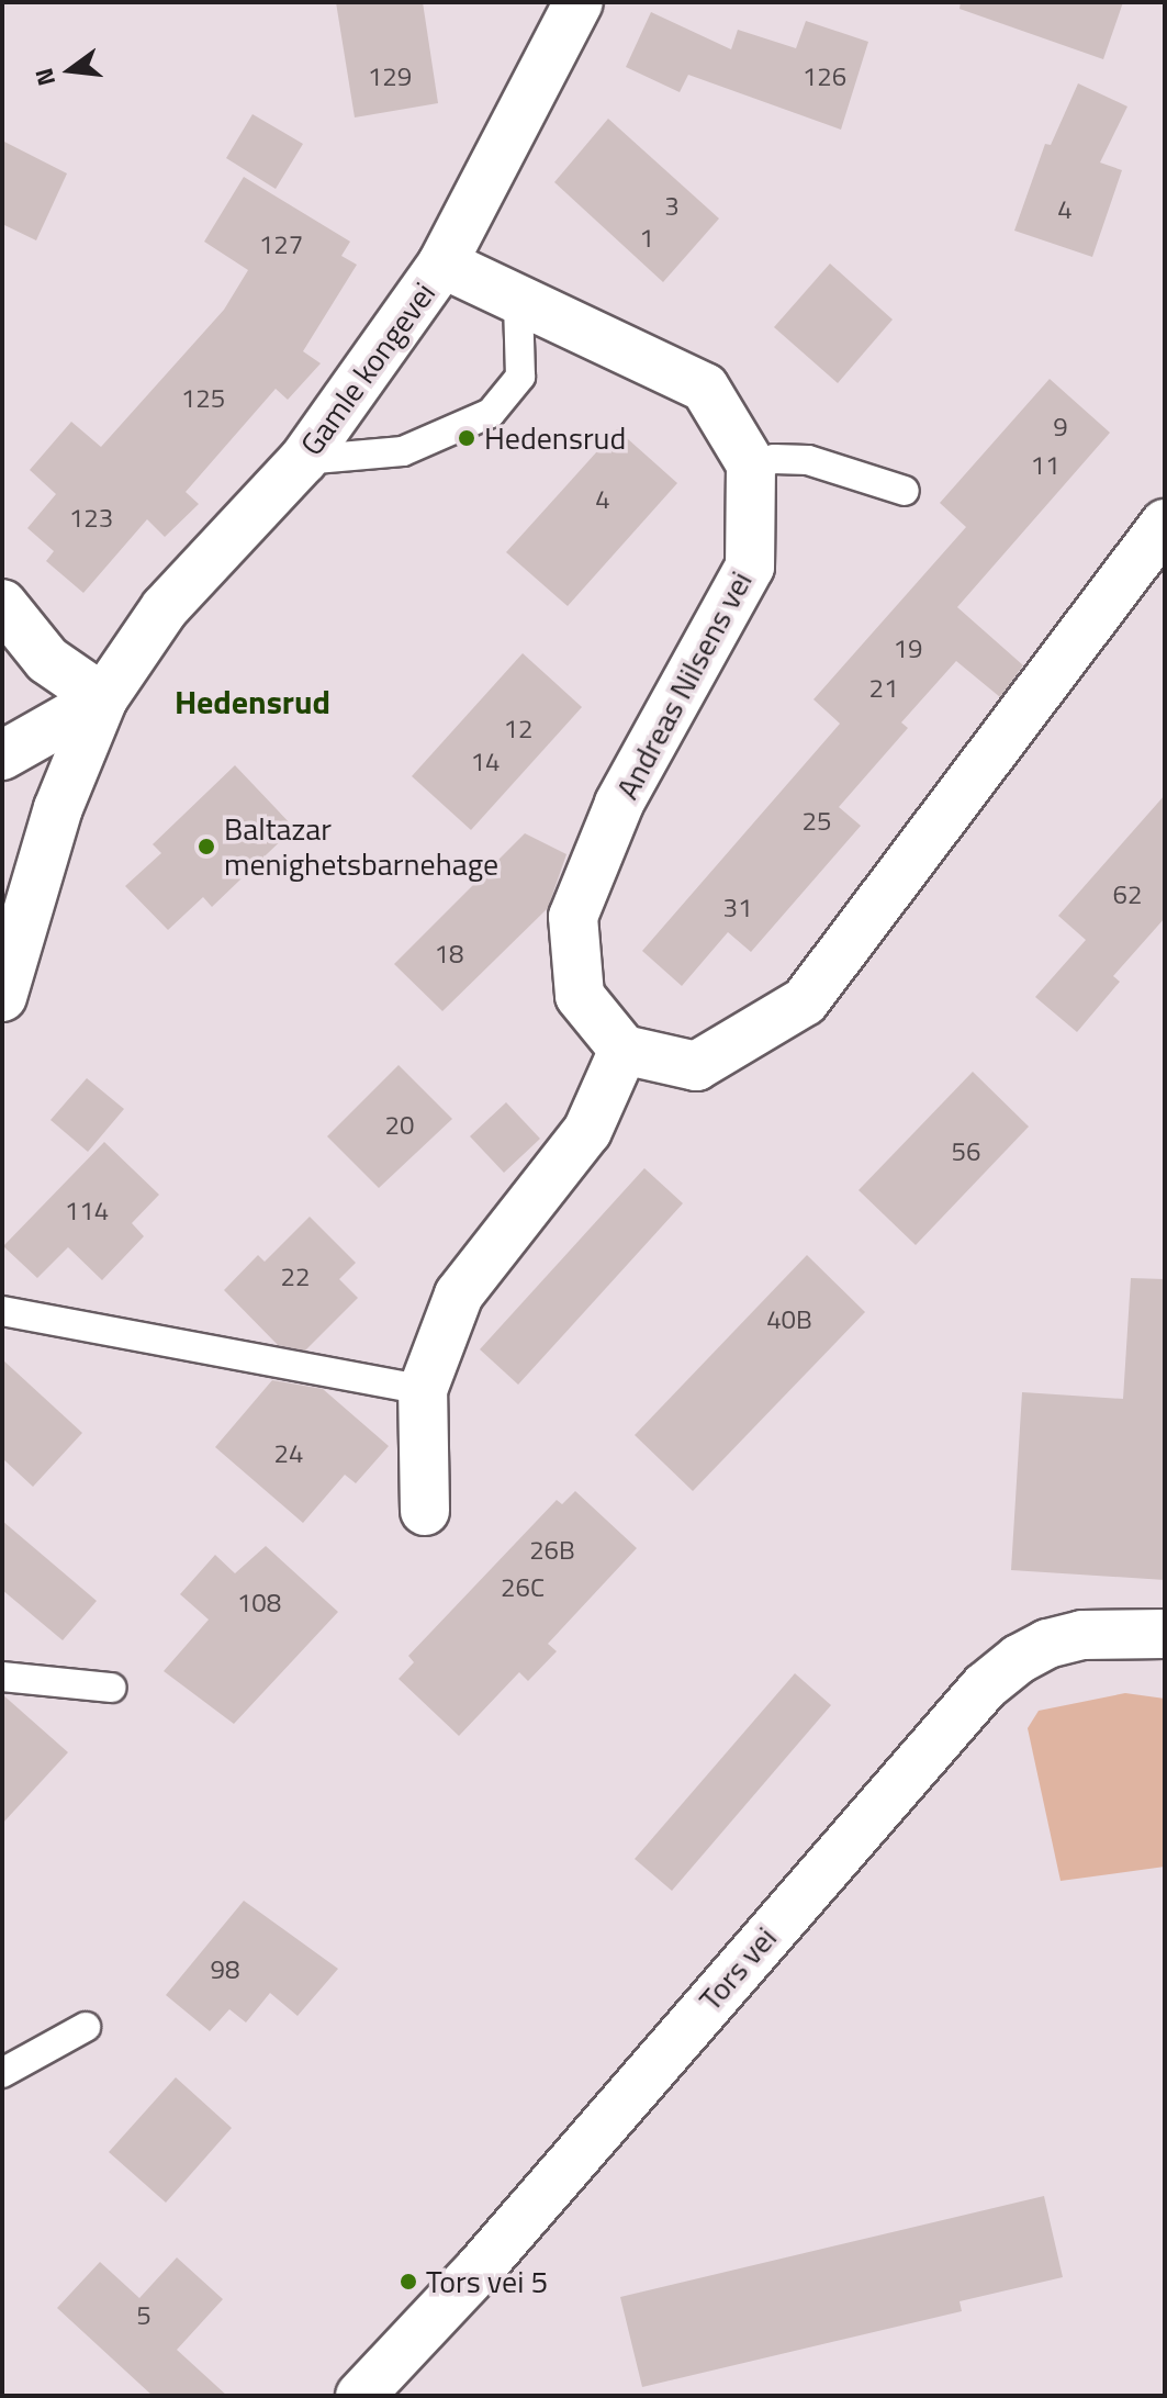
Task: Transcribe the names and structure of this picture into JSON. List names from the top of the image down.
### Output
{
  "streets": {
    "street": ["Gamle kongevei", "Andreas Nilsens vei", "Tors vei"]
  },
  "districts": ["Hedensrud"],
  "places": ["Hedensrud", "Baltazar menighetsbarnehage", "Tors vei 5"],
  "house_numbers": [
    "129",
    "126",
    "3",
    "4",
    "1",
    "127",
    "125",
    "9",
    "11",
    "4",
    "123",
    "19",
    "21",
    "12",
    "14",
    "25",
    "62",
    "31",
    "18",
    "20",
    "56",
    "114",
    "22",
    "40B",
    "24",
    "26B",
    "26C",
    "108",
    "98",
    "5"
  ],
  "north": "left"
}
